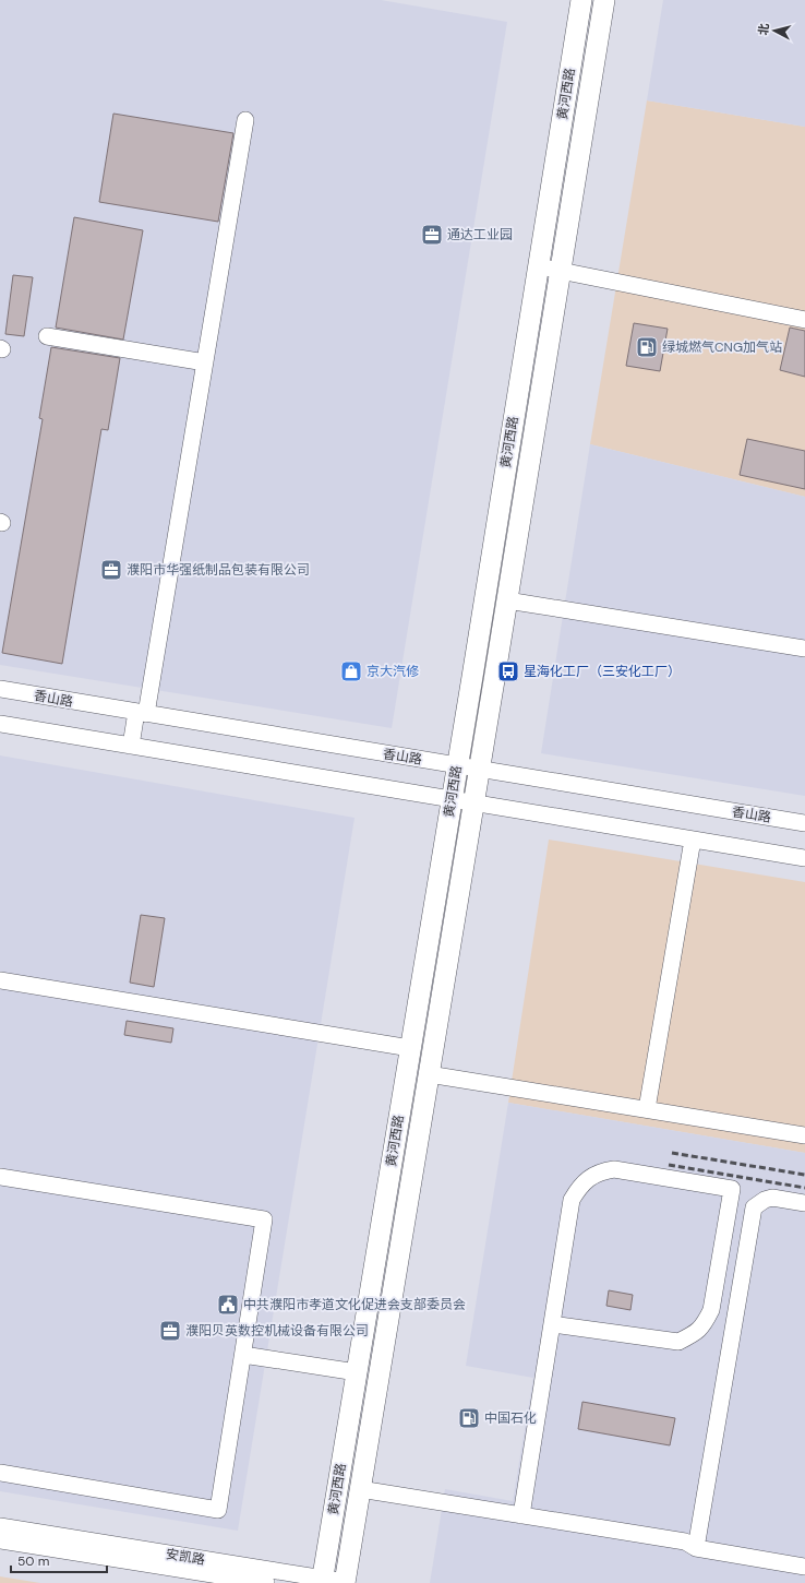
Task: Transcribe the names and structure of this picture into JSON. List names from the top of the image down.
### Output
{
  "streets": {
    "main road": ["黄河西路"],
    "street": ["香山路", "安凯路"]
  },
  "crossings": [
    ["黄河西路", "香山路"],
    ["黄河西路", "安凯路"]
  ],
  "places": {
    "office": ["通达工业园", "濮阳市华强纸制品包装有限公司", "濮阳贝英数控机械设备有限公司"],
    "fuel station": ["绿城燃气CNG加气站", "中国石化"],
    "shop": ["京大汽修"],
    "bus stop": ["星海化工厂（三安化工厂）"],
    "public building": ["中共濮阳市孝道文化促进会支部委员会"]
  },
  "scale_bar": "50 m",
  "north": "left"
}
